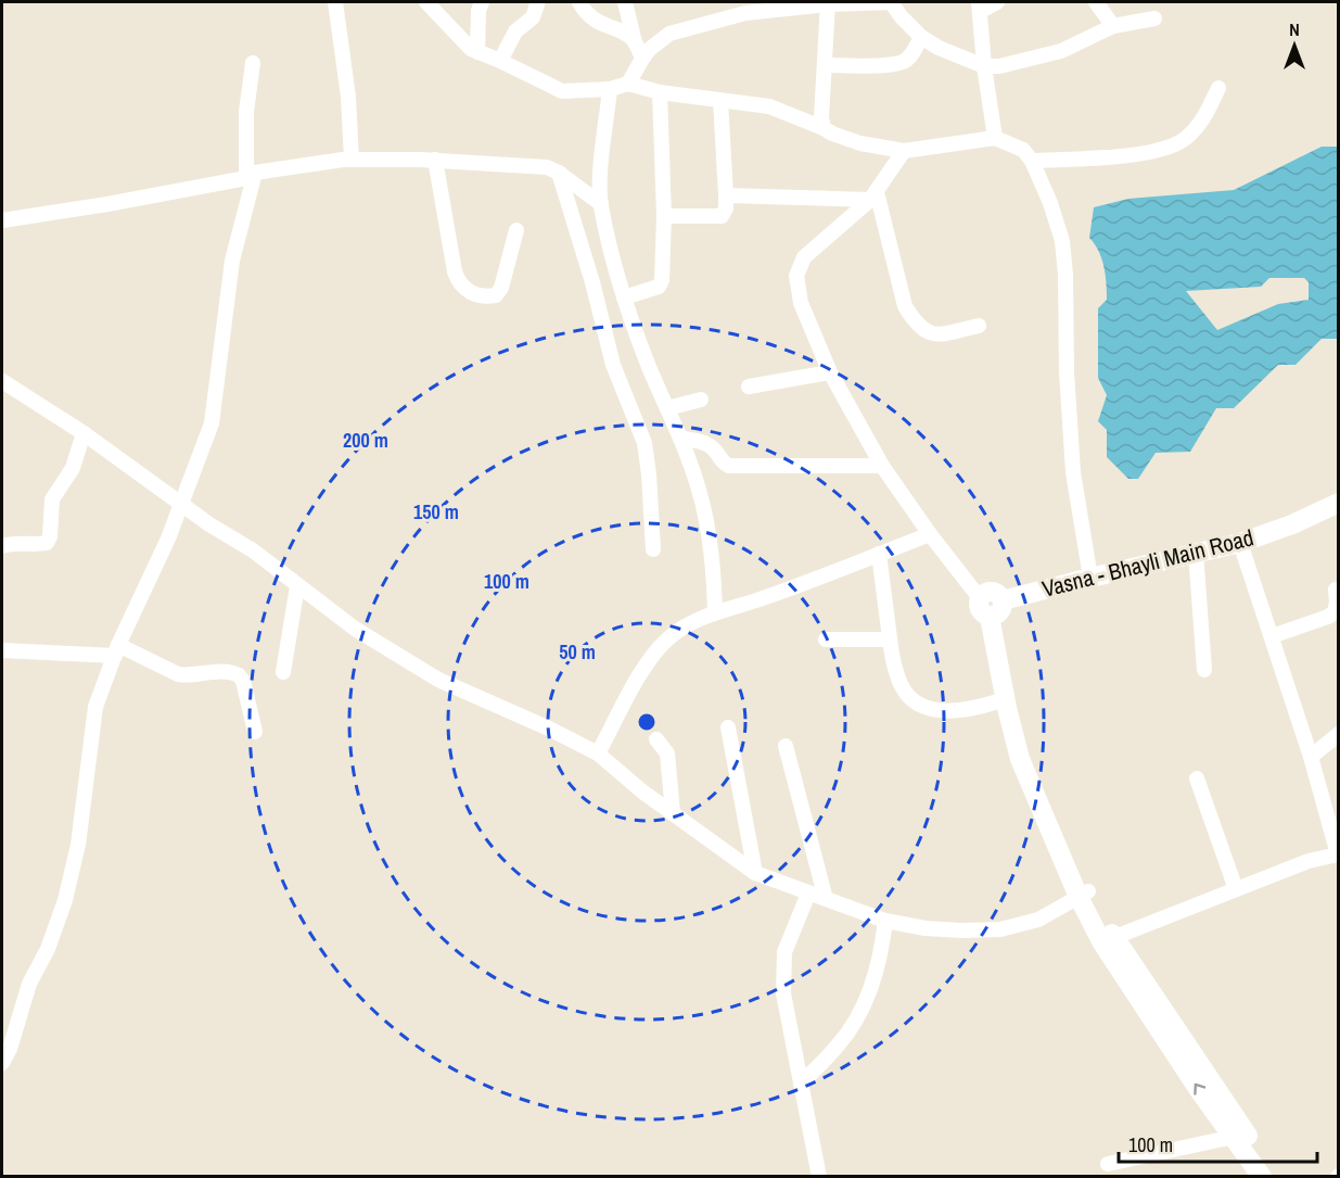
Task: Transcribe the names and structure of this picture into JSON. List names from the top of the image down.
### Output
{
  "streets": {
    "main road": ["Vasna - Bhayli Main Road"]
  },
  "scale_bar": "100 m",
  "north": "top",
  "rings": [
    "200 m",
    "150 m",
    "100 m",
    "50 m"
  ]
}
